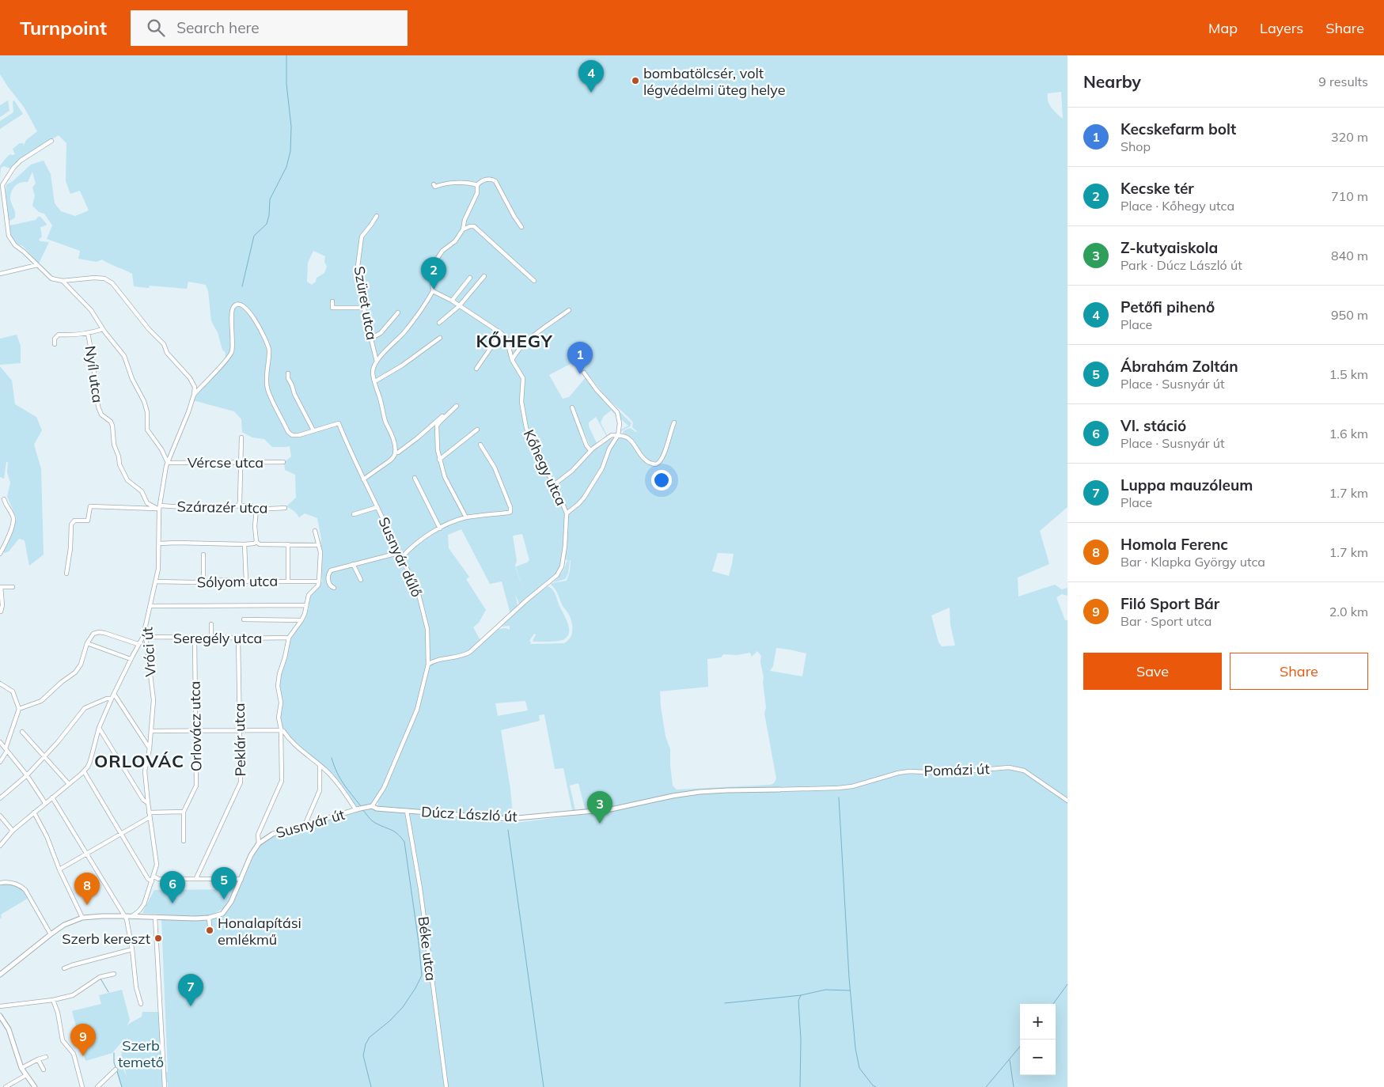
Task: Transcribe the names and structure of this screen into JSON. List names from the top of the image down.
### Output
{
  "streets": {
    "street": [
      "Szüret utca",
      "Nyíl utca",
      "Vércse utca",
      "Kőhegy utca",
      "Szárazér utca",
      "Susnyár dűlő",
      "Sólyom utca",
      "Seregély utca",
      "Vróci út",
      "Orlovácz utca",
      "Peklár utca",
      "Pomázi út",
      "Dúcz László út",
      "Susnyár út",
      "Béke utca"
    ]
  },
  "crossings": [
    ["Szüret utca", "Kőhegy utca"],
    ["Nyíl utca", "Szárazér utca"],
    ["Nyíl utca", "Vróci út"],
    ["Vércse utca", "Vróci út"],
    ["Kőhegy utca", "Susnyár dűlő"],
    ["Szárazér utca", "Vróci út"],
    ["Susnyár dűlő", "Dúcz László út"],
    ["Susnyár dűlő", "Susnyár út"],
    ["Sólyom utca", "Vróci út"],
    ["Seregély utca", "Vróci út"],
    ["Seregély utca", "Orlovácz utca"],
    ["Seregély utca", "Peklár utca"],
    ["Vróci út", "Susnyár út"],
    ["Pomázi út", "Dúcz László út"],
    ["Dúcz László út", "Susnyár út"],
    ["Dúcz László út", "Béke utca"]
  ],
  "districts": ["KŐHEGY", "ORLOVÁC"],
  "parks": ["Szerb temető"],
  "places": ["bombatölcsér, volt légvédelmi üteg helye", "Honalapítási emlékmű", "Szerb kereszt"],
  "page": {
    "header": "Turnpoint",
    "search": "Search here",
    "nav": ["Map", "Layers", "Share"],
    "heading": ["Nearby", "9 results"],
    "pins": [
      "4",
      "2",
      "1",
      "3",
      "5",
      "6",
      "8",
      "7",
      "9"
    ],
    "list": [
      {
        "mark": "1",
        "name": "Kecskefarm bolt",
        "note": "Shop",
        "value": "320 m"
      },
      {
        "mark": "2",
        "name": "Kecske tér",
        "note": "Place · Kőhegy utca",
        "value": "710 m"
      },
      {
        "mark": "3",
        "name": "Z-kutyaiskola",
        "note": "Park · Dúcz László út",
        "value": "840 m"
      },
      {
        "mark": "4",
        "name": "Petőfi pihenő",
        "note": "Place",
        "value": "950 m"
      },
      {
        "mark": "5",
        "name": "Ábrahám Zoltán",
        "note": "Place · Susnyár út",
        "value": "1.5 km"
      },
      {
        "mark": "6",
        "name": "VI. stáció",
        "note": "Place · Susnyár út",
        "value": "1.6 km"
      },
      {
        "mark": "7",
        "name": "Luppa mauzóleum",
        "note": "Place",
        "value": "1.7 km"
      },
      {
        "mark": "8",
        "name": "Homola Ferenc",
        "note": "Bar · Klapka György utca",
        "value": "1.7 km"
      },
      {
        "mark": "9",
        "name": "Filó Sport Bár",
        "note": "Bar · Sport utca",
        "value": "2.0 km"
      }
    ],
    "buttons": ["Save", "Share"],
    "map_buttons": ["+", "−"]
  }
}
